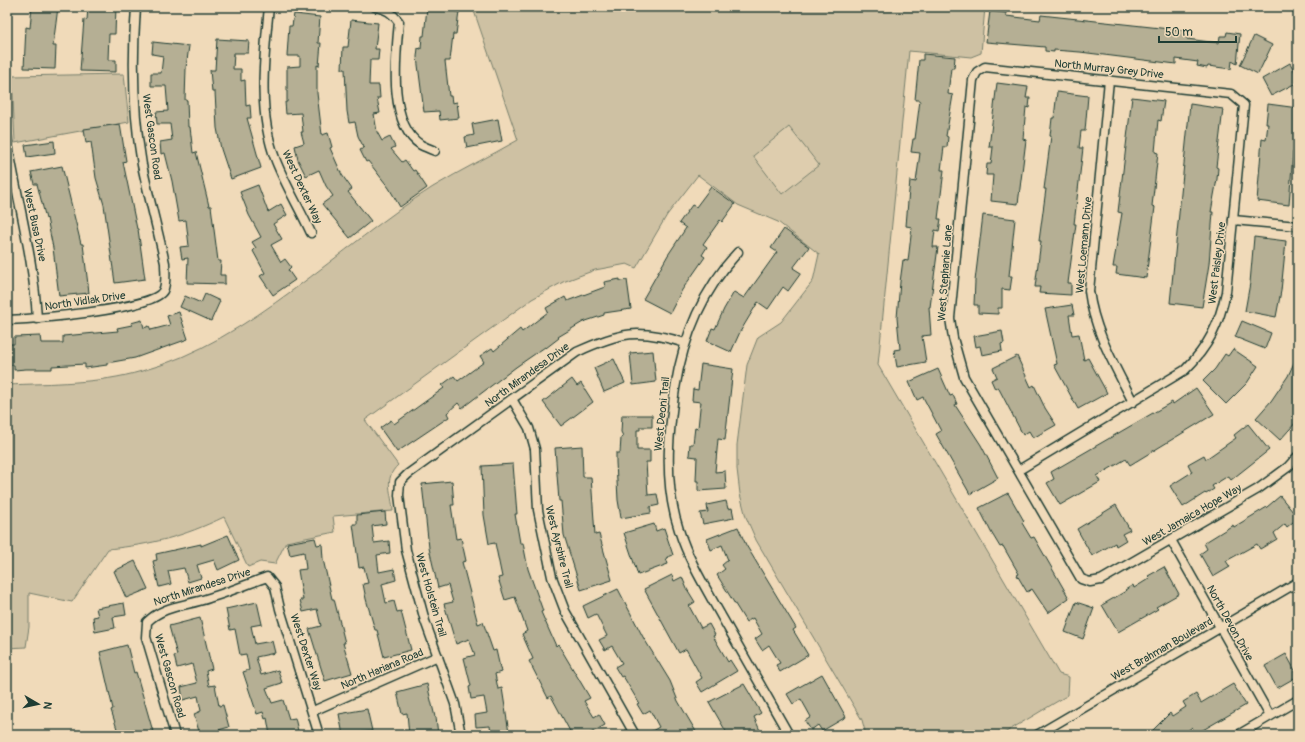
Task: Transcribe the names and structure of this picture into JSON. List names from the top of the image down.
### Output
{
  "streets": {
    "street": [
      "North Murray Grey Drive",
      "West Gascon Road",
      "West Dexter Way",
      "West Busa Drive",
      "West Loemann Drive",
      "West Paisley Drive",
      "West Stephanie Lane",
      "North Vidlak Drive",
      "North Mirandesa Drive",
      "West Deoni Trail",
      "West Jamaica Hope Way",
      "West Ayrshire Trail",
      "West Holstein Trail",
      "North Devon Drive",
      "West Brahman Boulevard",
      "North Hariana Road"
    ]
  },
  "crossings": [
    ["North Murray Grey Drive", "West Loemann Drive"],
    ["North Murray Grey Drive", "West Paisley Drive"],
    ["North Murray Grey Drive", "West Stephanie Lane"],
    ["West Gascon Road", "North Vidlak Drive"],
    ["West Gascon Road", "North Mirandesa Drive"],
    ["West Dexter Way", "North Mirandesa Drive"],
    ["West Dexter Way", "North Hariana Road"],
    ["West Busa Drive", "North Vidlak Drive"],
    ["West Loemann Drive", "West Paisley Drive"],
    ["West Paisley Drive", "West Stephanie Lane"],
    ["West Stephanie Lane", "West Jamaica Hope Way"],
    ["North Mirandesa Drive", "West Deoni Trail"],
    ["North Mirandesa Drive", "West Ayrshire Trail"],
    ["North Mirandesa Drive", "West Holstein Trail"],
    ["West Jamaica Hope Way", "North Devon Drive"],
    ["West Holstein Trail", "North Hariana Road"],
    ["North Devon Drive", "West Brahman Boulevard"]
  ],
  "scale_bar": "50 m",
  "north": "right"
}
